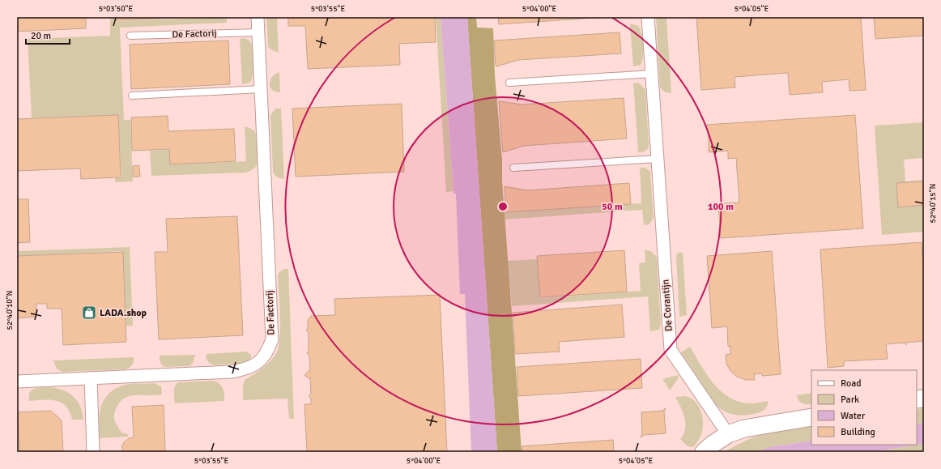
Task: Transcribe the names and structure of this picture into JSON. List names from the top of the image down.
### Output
{
  "streets": {
    "street": ["De Factorij", "De Corantijn"]
  },
  "places": {
    "shop": ["LADA.shop"]
  },
  "legend": [
    "Road",
    "Park",
    "Water",
    "Building"
  ],
  "scale_bar": "20 m",
  "coordinates": [
    "5°03'50\"E",
    "5°03'55\"E",
    "5°04'00\"E",
    "5°04'05\"E",
    "52°40'15\"N",
    "52°40'10\"N"
  ],
  "rings": ["50 m", "100 m"]
}
